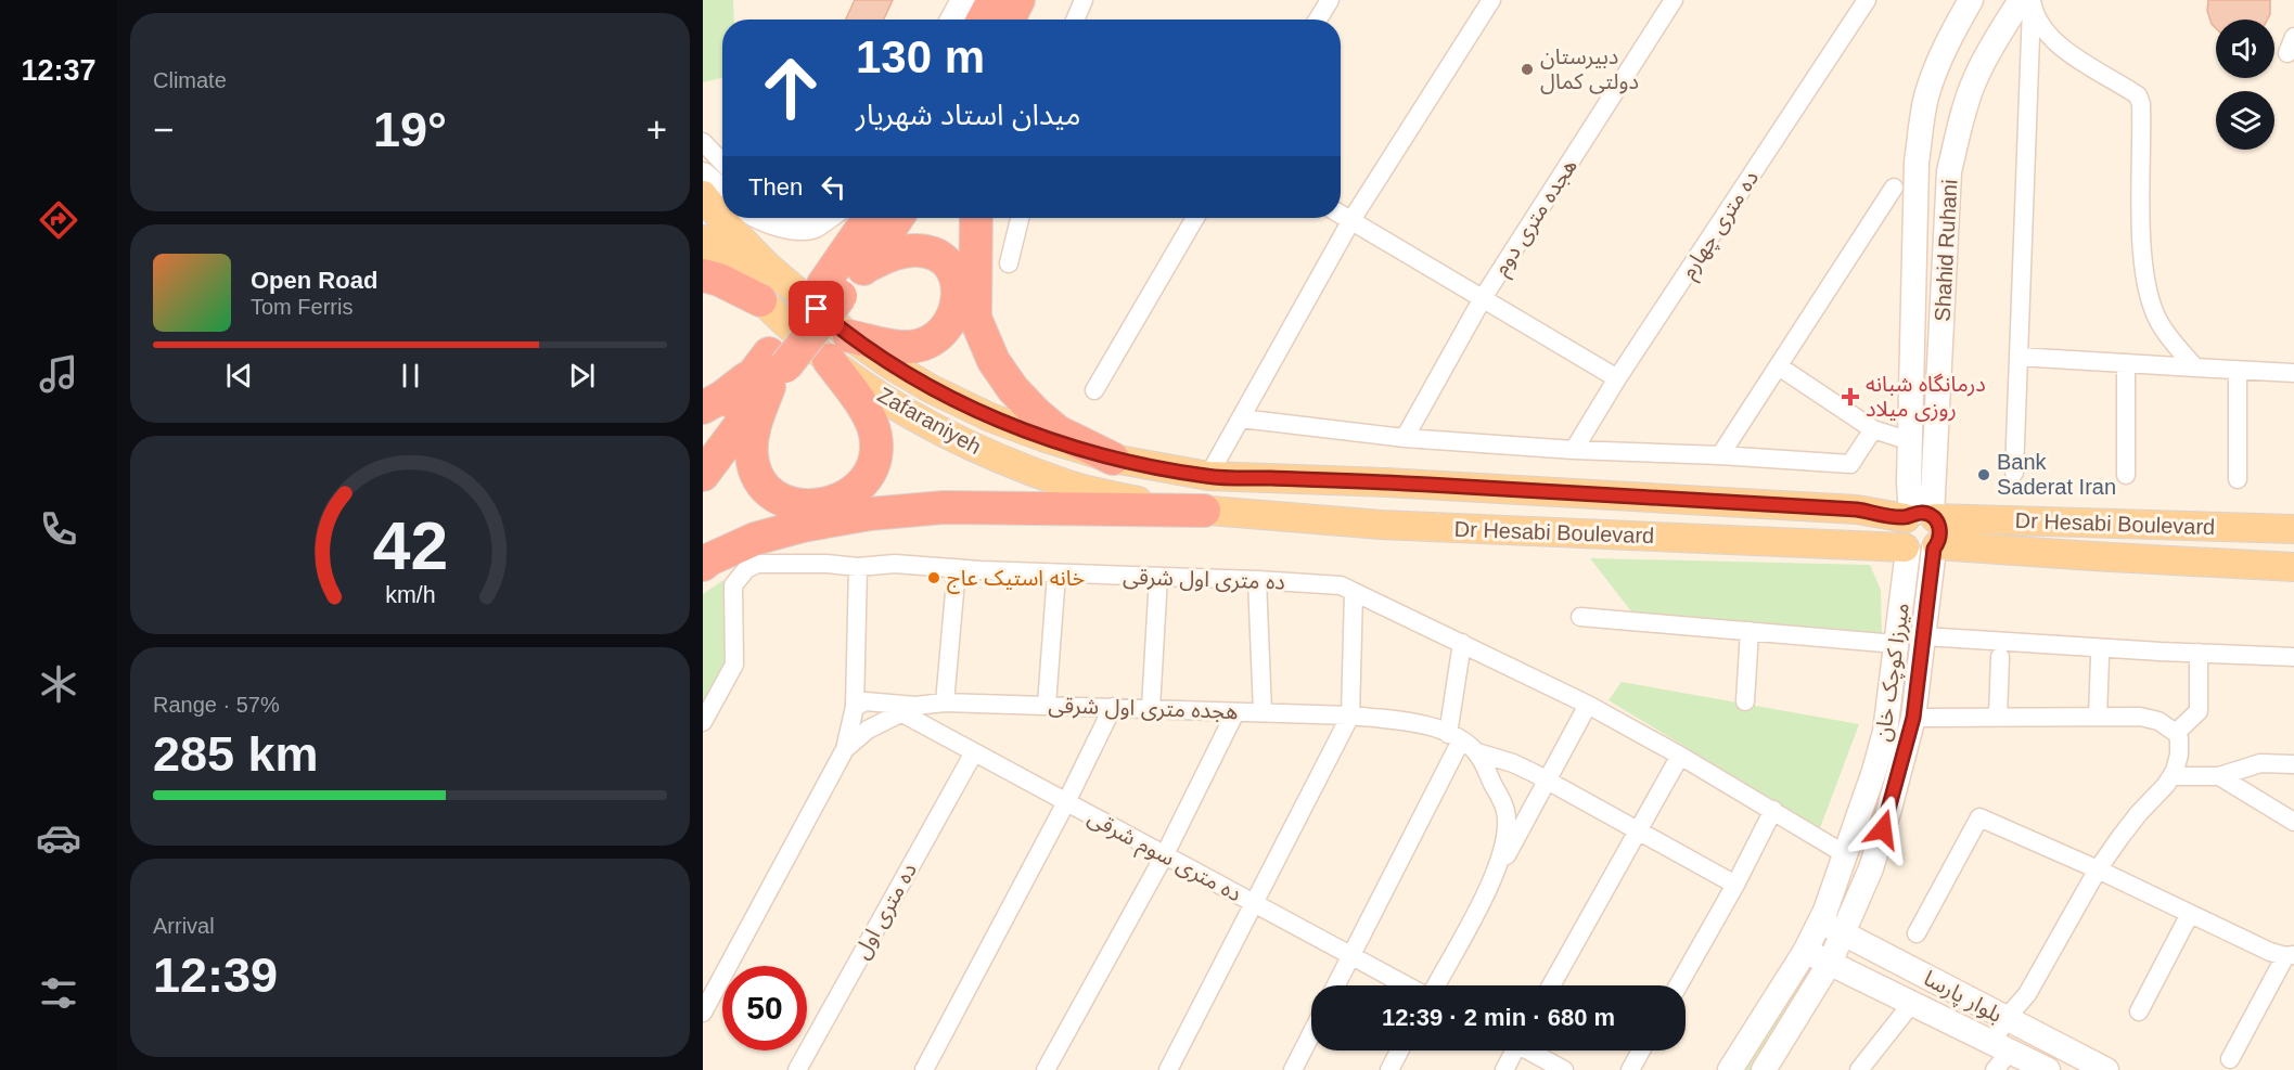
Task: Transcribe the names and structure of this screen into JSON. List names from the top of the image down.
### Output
{
  "streets": {
    "main road": [
      "Shahid Ruhani",
      "Zafaraniyeh",
      "Dr Hesabi Boulevard",
      "میرزا کوچک خان",
      "بلوار پارسا"
    ],
    "street": [
      "هجده متری دوم",
      "ده متری چهارم",
      "ده متری اول شرقی",
      "هجده متری اول شرقی",
      "ده متری سوم شرقی",
      "ده متری اول"
    ]
  },
  "crossings": [
    ["Shahid Ruhani", "Dr Hesabi Boulevard"],
    ["Shahid Ruhani", "میرزا کوچک خان"],
    ["Zafaraniyeh", "Dr Hesabi Boulevard"],
    ["Dr Hesabi Boulevard", "میرزا کوچک خان"],
    ["ده متری اول شرقی", "میرزا کوچک خان"],
    ["میرزا کوچک خان", "بلوار پارسا"],
    ["هجده متری اول شرقی", "ده متری سوم شرقی"],
    ["ده متری سوم شرقی", "ده متری اول"]
  ],
  "places": {
    "other": ["دبیرستان دولتی کمال", "Bank Saderat Iran", "خانه استیک عاج"],
    "health": ["درمانگاه شبانه روزی میلاد"]
  },
  "page": {
    "tabs": "12:37",
    "tile": [
      "Climate",
      ["Range · 57%", "285 km"],
      ["Arrival", "12:39"]
    ],
    "turn": ["130 m", "میدان استاد شهریار"],
    "heat": ["−", "19°", "+"],
    "then": "Then",
    "song": ["Open Road", "Tom Ferris"],
    "limit": "50",
    "trip": "12:39 · 2 min · 680 m",
    "gauge": ["42", "km/h"]
  }
}
